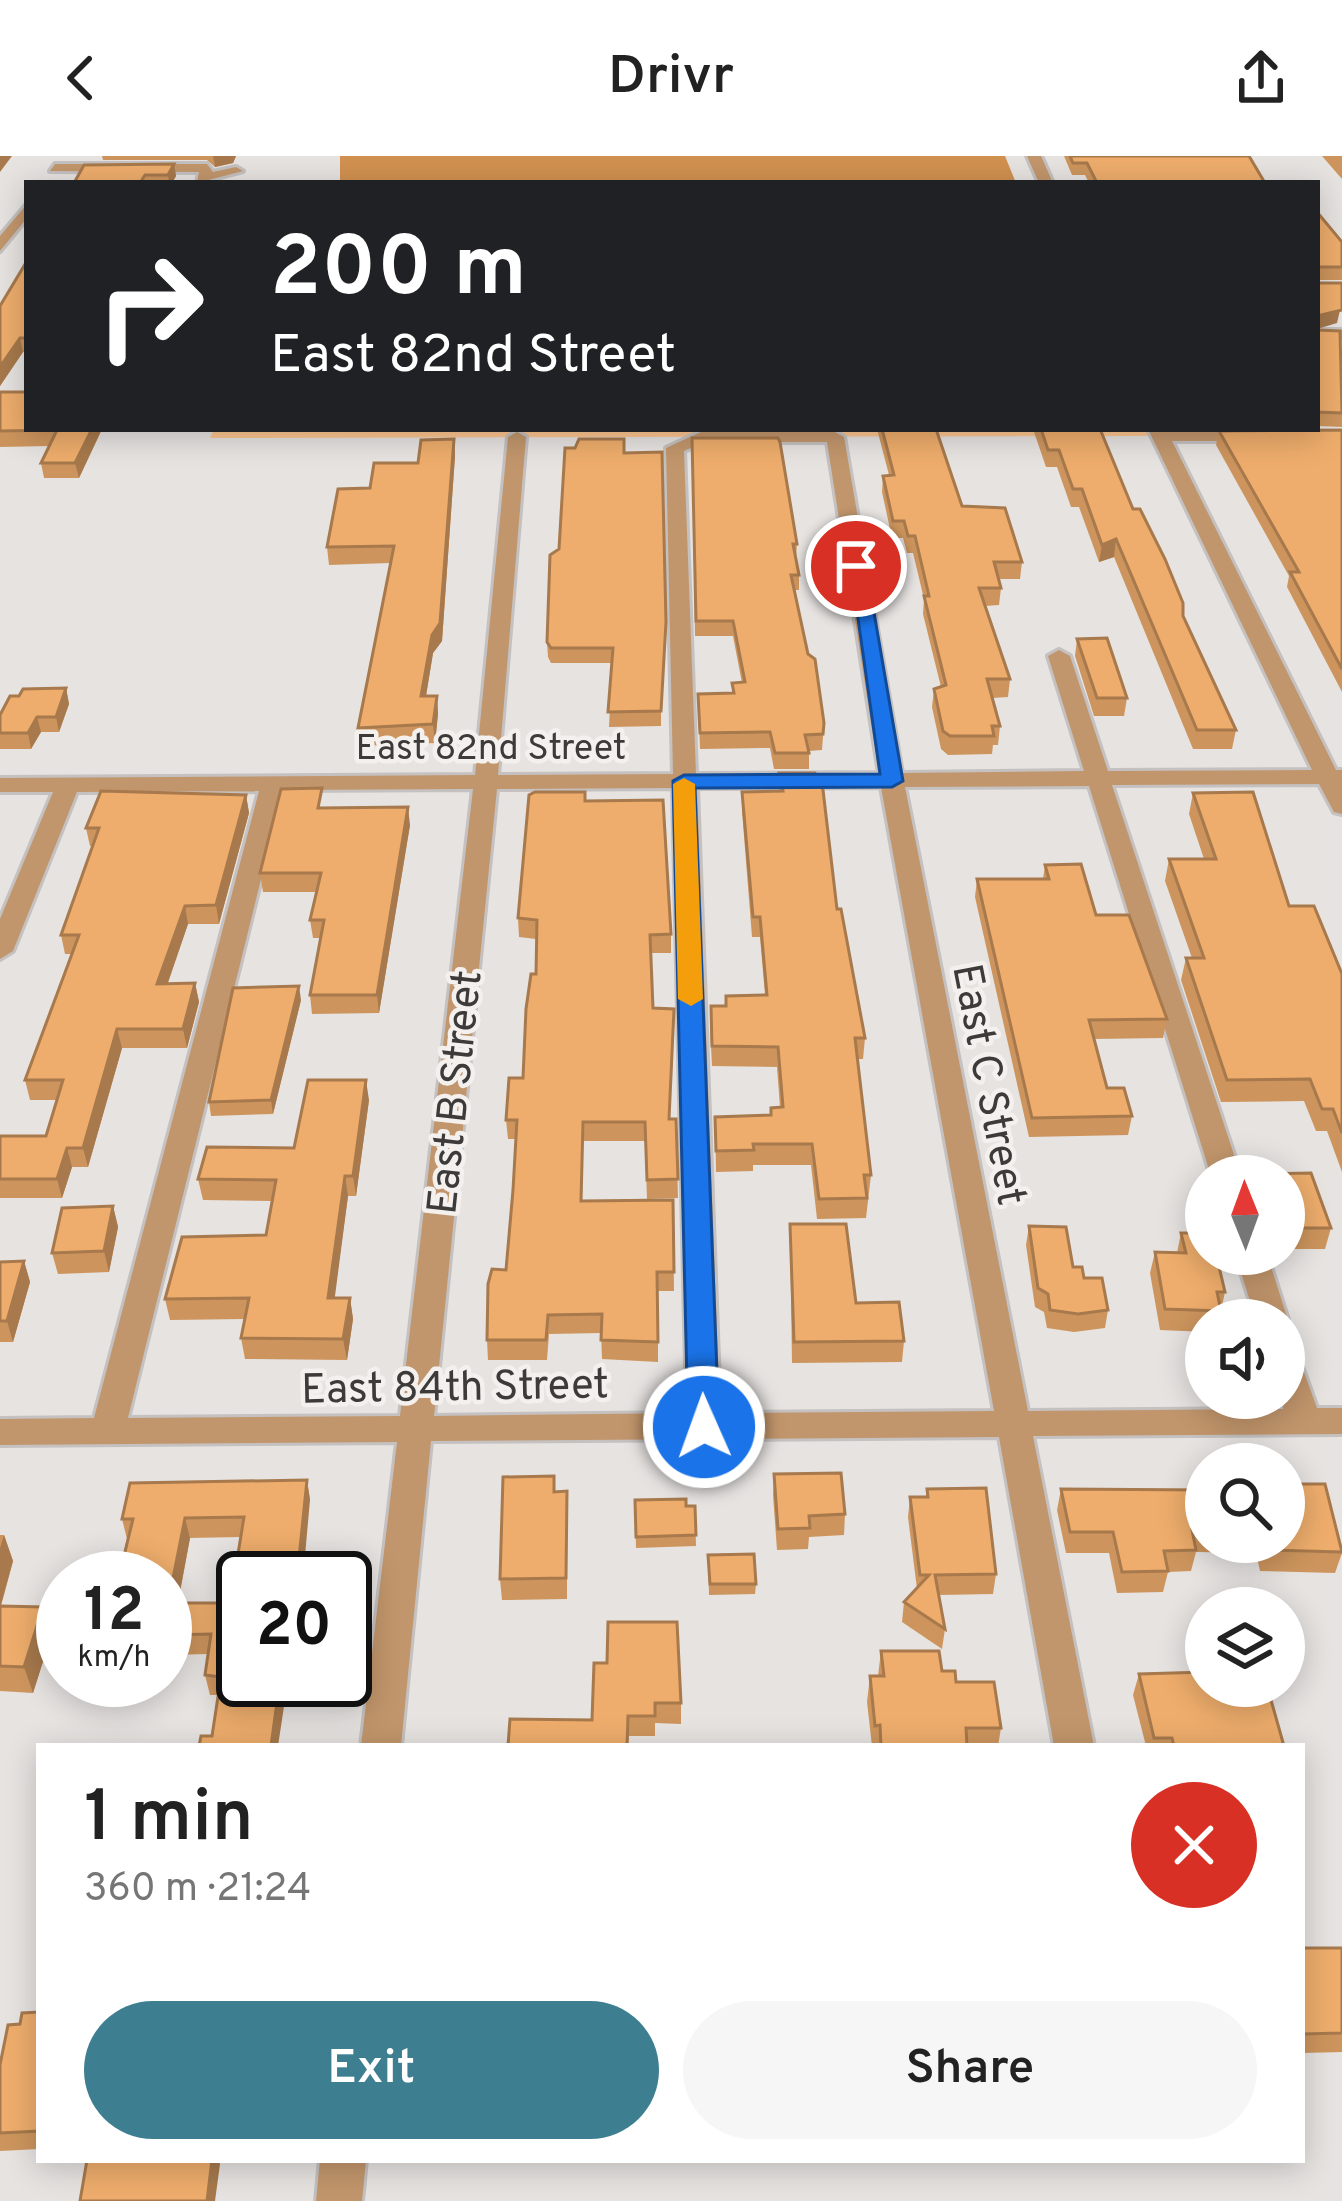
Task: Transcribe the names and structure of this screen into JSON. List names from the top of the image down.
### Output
{
  "streets": {
    "street": [
      "East 82nd Street",
      "East C Street",
      "East B Street",
      "East 84th Street"
    ]
  },
  "crossings": [
    ["East 82nd Street", "East C Street"],
    ["East 82nd Street", "East B Street"],
    ["East C Street", "East 84th Street"],
    ["East B Street", "East 84th Street"]
  ],
  "north": "top",
  "page": {
    "header": "Drivr",
    "turn": ["200 m", "East 82nd Street"],
    "speed": "12 km/h",
    "limit": "20",
    "heading": ["1 min", "360 m · 21:24"],
    "buttons": ["Exit", "Share"]
  }
}
